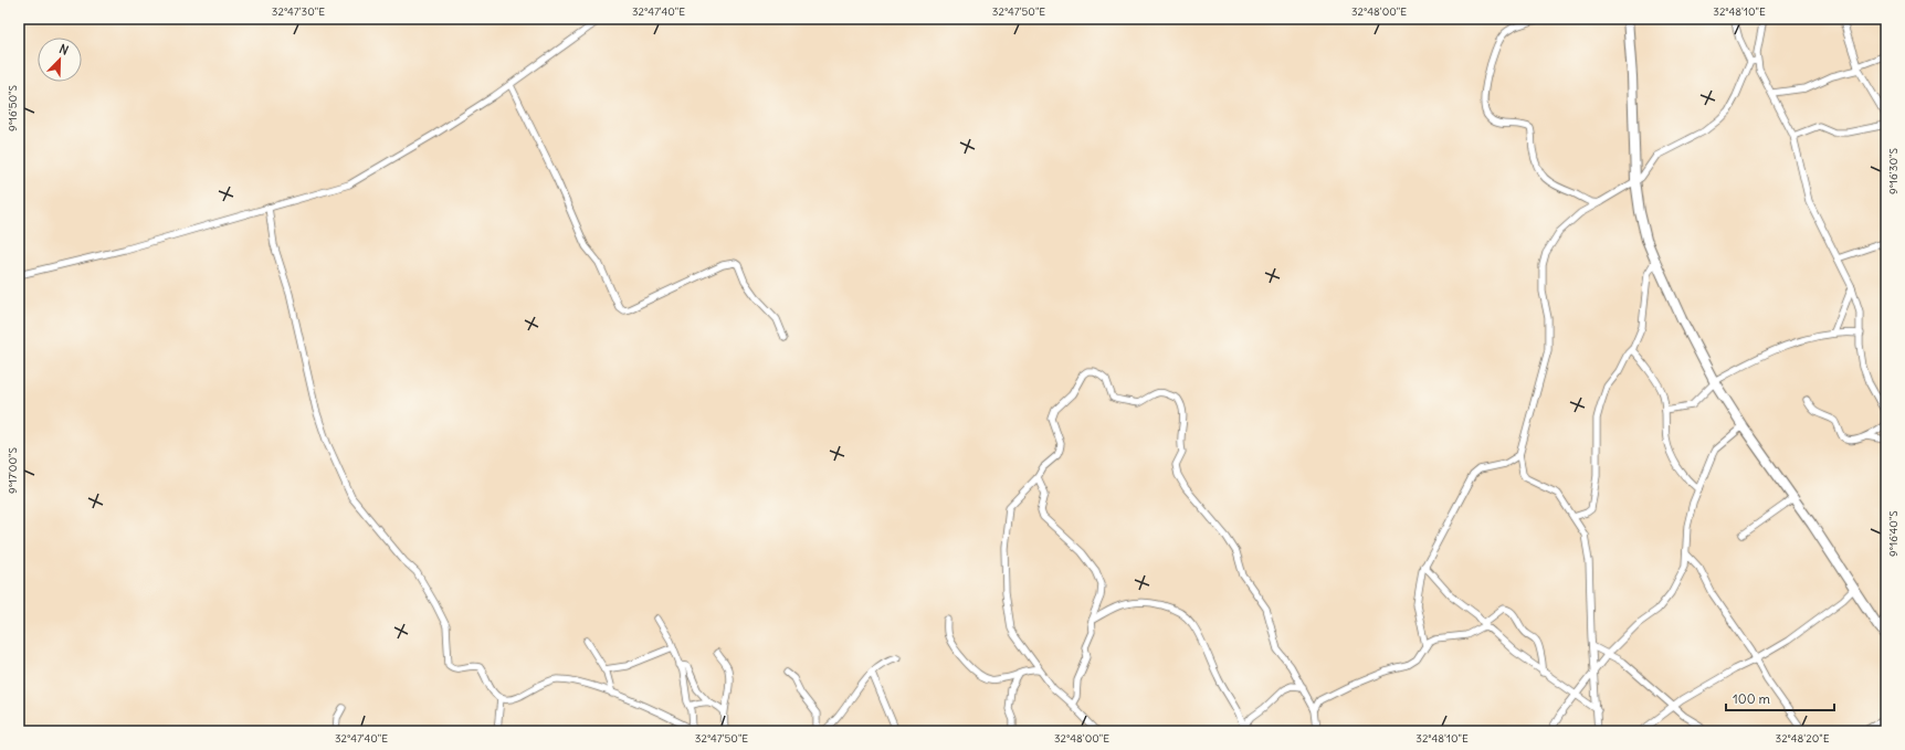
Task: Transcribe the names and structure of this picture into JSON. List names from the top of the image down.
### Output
{
  "scale_bar": "100 m",
  "north": "top right",
  "coordinates": [
    "32°47'30\"E",
    "32°47'40\"E",
    "32°47'50\"E",
    "32°48'00\"E",
    "32°48'10\"E",
    "9°16'50\"S",
    "9°16'30\"S",
    "9°17'00\"S",
    "9°16'40\"S",
    "32°48'20\"E"
  ]
}
